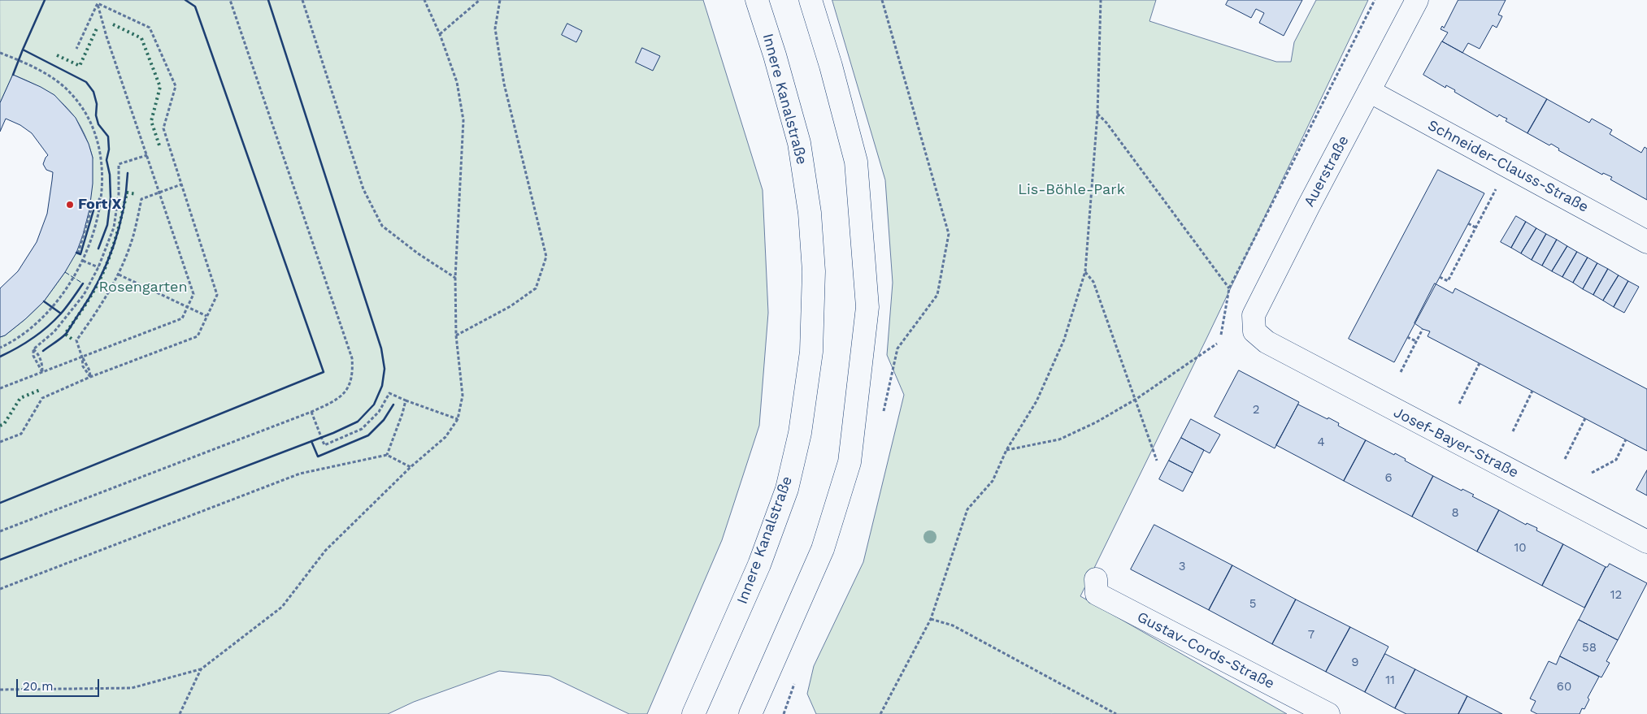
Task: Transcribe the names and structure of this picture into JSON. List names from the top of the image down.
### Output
{
  "streets": {
    "main road": [
      "Innere Kanalstraße",
      "Schneider-Clauss-Straße",
      "Auerstraße",
      "Josef-Bayer-Straße",
      "Gustav-Cords-Straße"
    ]
  },
  "crossings": [
    ["Schneider-Clauss-Straße", "Auerstraße"],
    ["Auerstraße", "Josef-Bayer-Straße"]
  ],
  "parks": ["Lis-Böhle-Park", "Rosengarten"],
  "places": ["Fort X"],
  "house_numbers": [
    "2",
    "4",
    "6",
    "8",
    "10",
    "3",
    "12",
    "5",
    "7",
    "58",
    "9",
    "11",
    "60"
  ],
  "scale_bar": "20 m"
}
